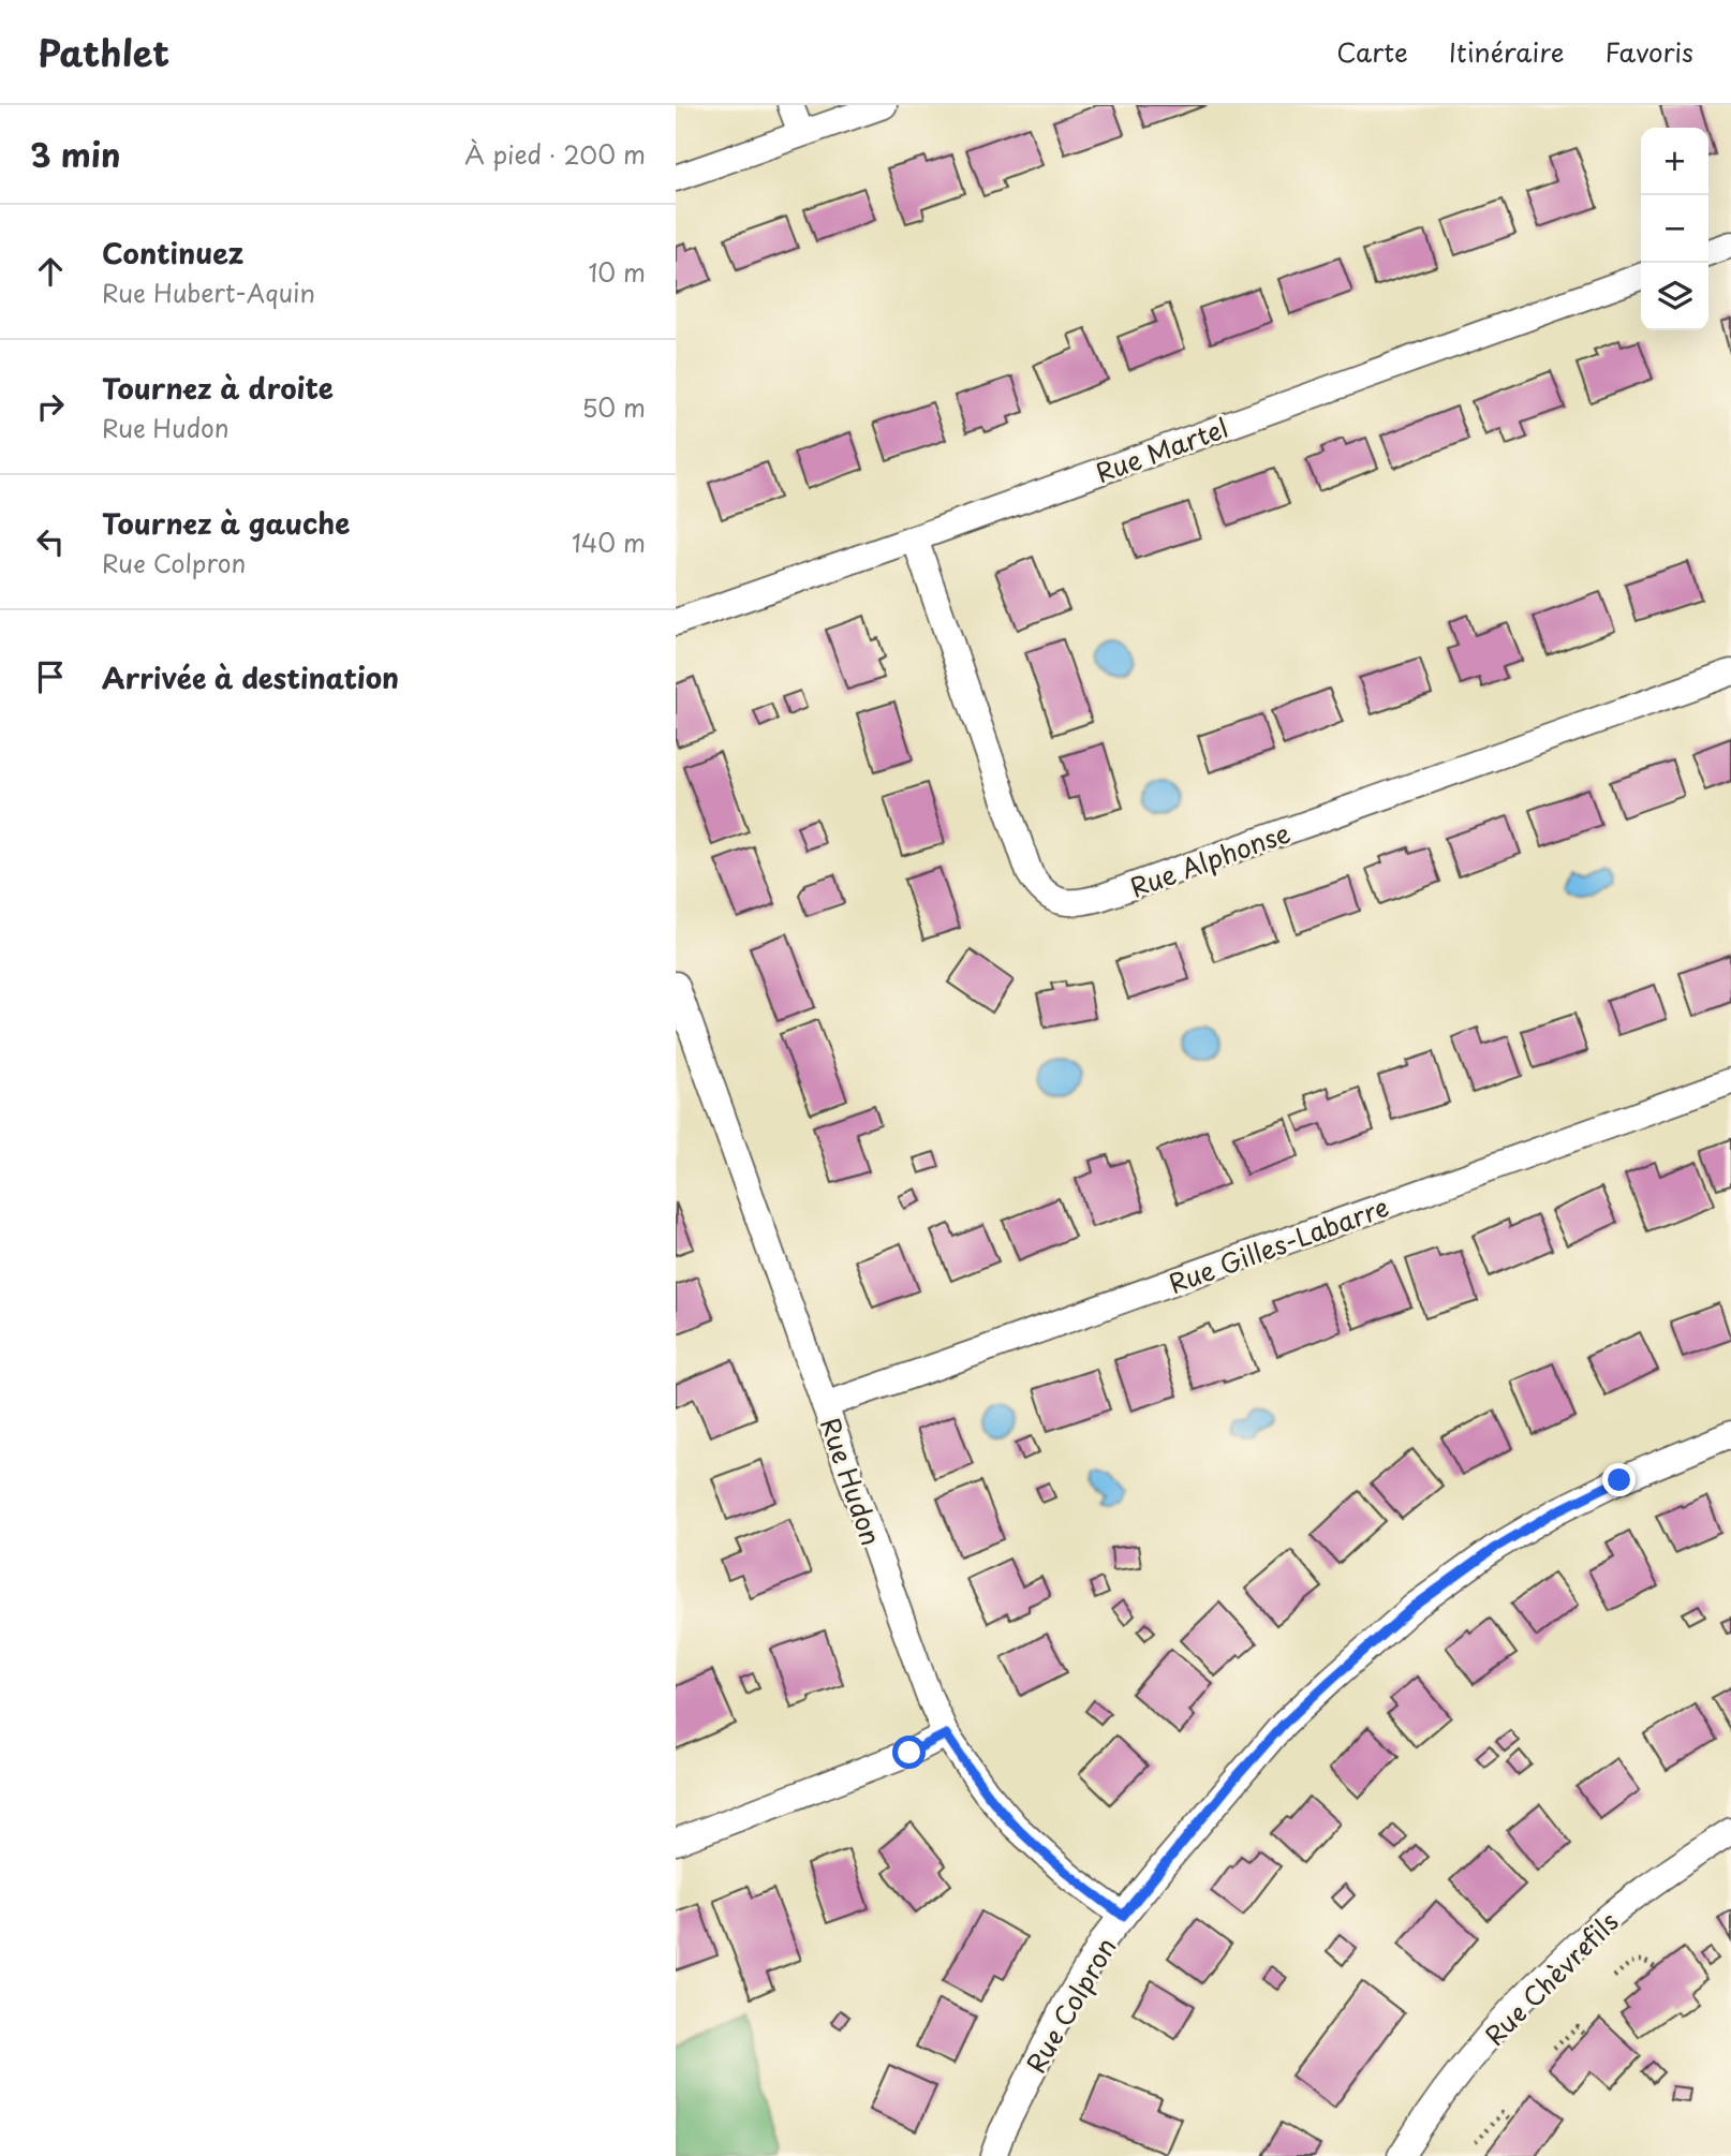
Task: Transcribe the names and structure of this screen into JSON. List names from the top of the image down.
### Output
{
  "streets": {
    "street": [
      "Rue Martel",
      "Rue Alphonse",
      "Rue Gilles-Labarre",
      "Rue Hudon",
      "Rue Chèvrefils",
      "Rue Colpron"
    ]
  },
  "crossings": [
    ["Rue Martel", "Rue Alphonse"],
    ["Rue Gilles-Labarre", "Rue Hudon"],
    ["Rue Hudon", "Rue Colpron"]
  ],
  "page": {
    "header": "Pathlet",
    "nav": ["Carte", "Itinéraire", "Favoris"],
    "heading": ["3 min", "À pied · 200 m"],
    "map_buttons": ["+", "−"],
    "list": [
      ["Continuez", "Rue Hubert-Aquin", "10 m"],
      ["Tournez à droite", "Rue Hudon", "50 m"],
      ["Tournez à gauche", "Rue Colpron", "140 m"],
      "Arrivée à destination"
    ]
  }
}
